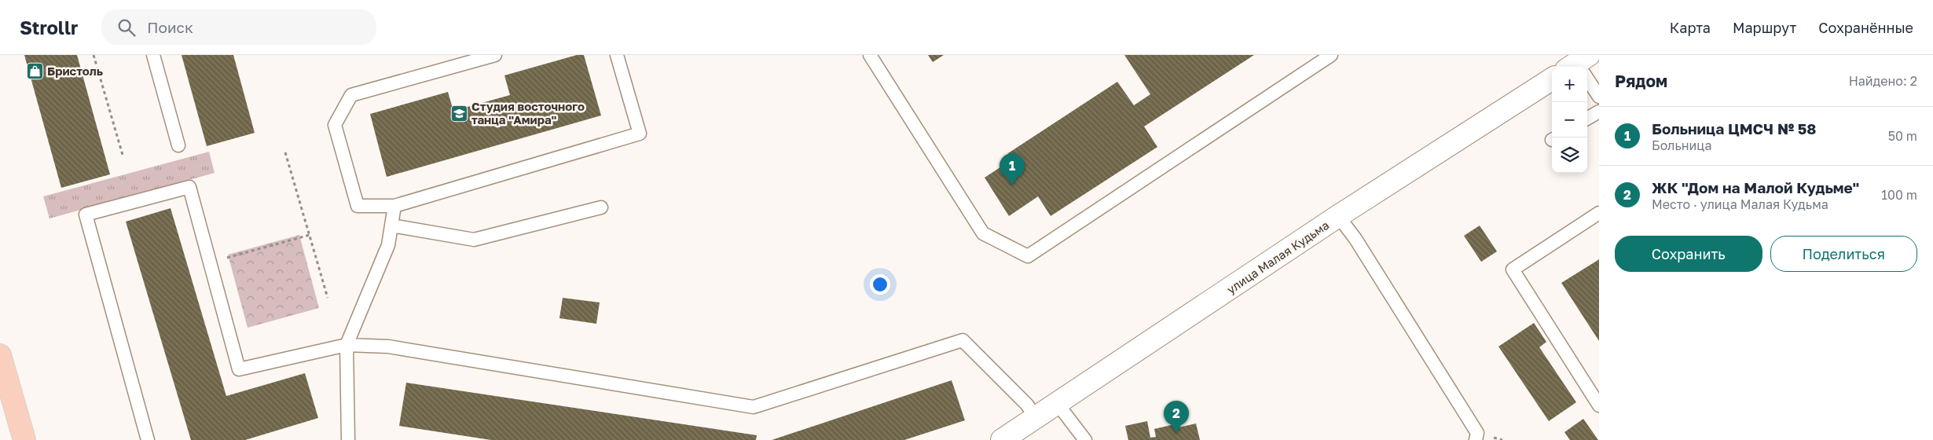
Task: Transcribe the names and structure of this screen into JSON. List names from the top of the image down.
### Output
{
  "streets": {
    "street": ["улица Малая Кудьма"]
  },
  "places": {
    "shop": ["Бристоль"],
    "school or university": ["Студия восточного танца \"Амира\""]
  },
  "page": {
    "header": "Strollr",
    "search": "Поиск",
    "nav": ["Карта", "Маршрут", "Сохранённые"],
    "heading": ["Рядом", "Найдено: 2"],
    "map_buttons": ["+", "−"],
    "list": [
      {
        "mark": "1",
        "name": "Больница ЦМСЧ № 58",
        "note": "Больница",
        "value": "50 m"
      },
      {
        "mark": "2",
        "name": "ЖК \"Дом на Малой Кудьме\"",
        "note": "Место · улица Малая Кудьма",
        "value": "100 m"
      }
    ],
    "pins": ["1", "2"],
    "buttons": ["Сохранить", "Поделиться"]
  }
}
